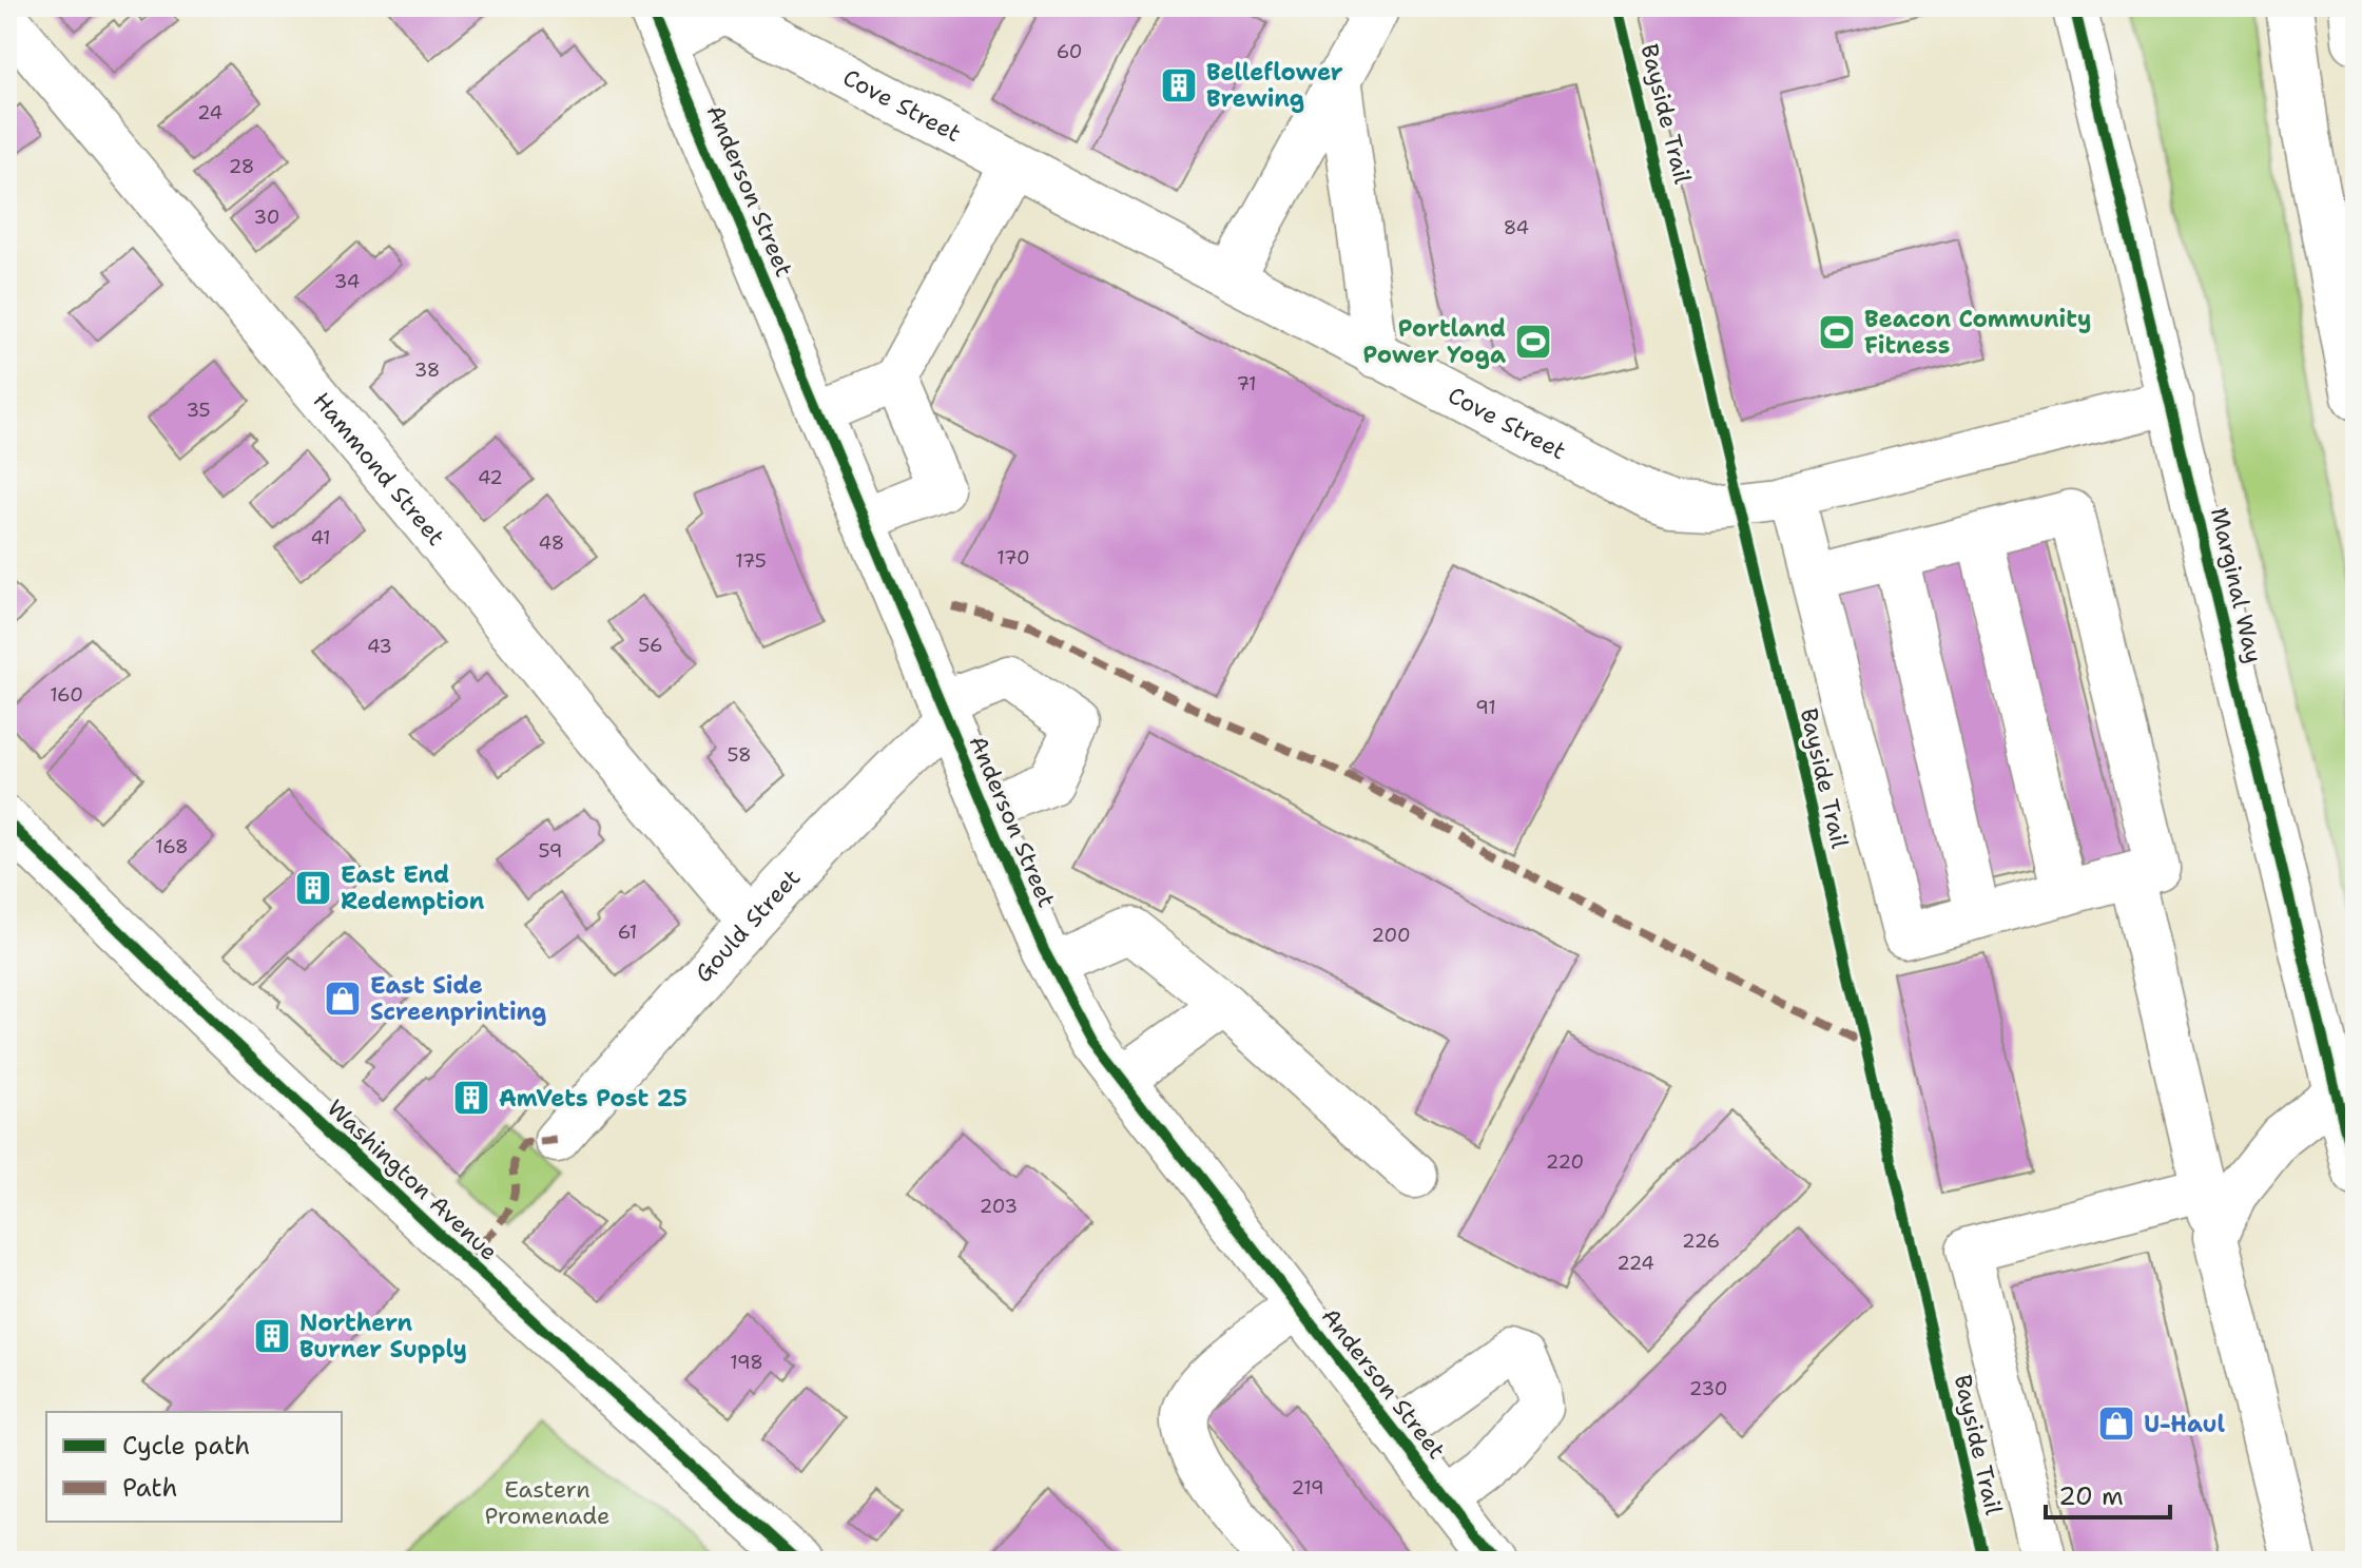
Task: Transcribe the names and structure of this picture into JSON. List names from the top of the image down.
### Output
{
  "streets": {
    "main road": ["Washington Avenue"],
    "street": [
      "Cove Street",
      "Anderson Street",
      "Hammond Street",
      "Marginal Way",
      "Gould Street"
    ],
    "cycle path": ["Bayside Trail"]
  },
  "crossings": [
    ["Cove Street", "Anderson Street"],
    ["Cove Street", "Marginal Way"],
    ["Anderson Street", "Gould Street"],
    ["Hammond Street", "Gould Street"]
  ],
  "parks": ["Eastern Promenade"],
  "places": {
    "building": [
      "Belleflower Brewing",
      "East End Redemption",
      "AmVets Post 25",
      "Northern Burner Supply"
    ],
    "sports": ["Beacon Community Fitness", "Portland Power Yoga"],
    "shop": ["East Side Screenprinting", "U-Haul"]
  },
  "house_numbers": [
    "60",
    "24",
    "28",
    "30",
    "84",
    "34",
    "38",
    "71",
    "35",
    "42",
    "41",
    "48",
    "170",
    "175",
    "56",
    "43",
    "160",
    "91",
    "58",
    "168",
    "59",
    "61",
    "200",
    "220",
    "203",
    "226",
    "224",
    "198",
    "230",
    "219"
  ],
  "legend": ["Cycle path", "Path"],
  "scale_bar": "20 m"
}
